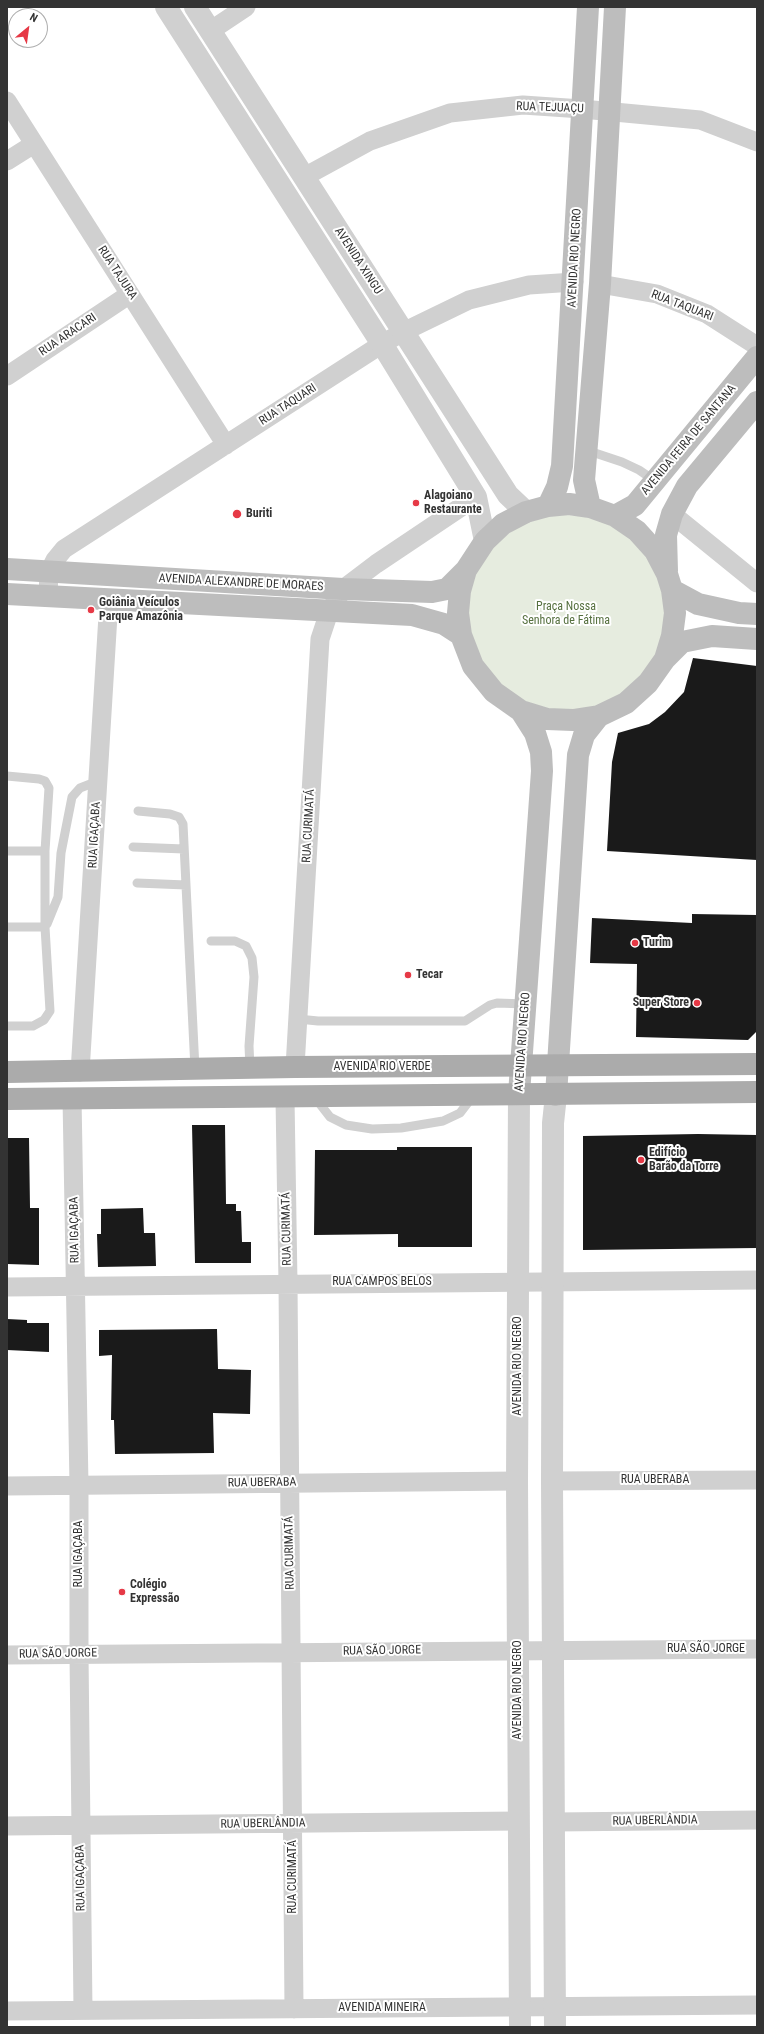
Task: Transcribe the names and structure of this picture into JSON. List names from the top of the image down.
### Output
{
  "streets": {
    "main road": [
      "AVENIDA RIO NEGRO",
      "AVENIDA FEIRA DE SANTANA",
      "AVENIDA ALEXANDRE DE MORAES",
      "AVENIDA RIO VERDE"
    ],
    "street": [
      "RUA TEJUAÇU",
      "AVENIDA XINGU",
      "RUA TAJURA",
      "RUA TAQUARI",
      "RUA ARACARI",
      "RUA CURIMATÁ",
      "RUA IGAÇABA",
      "RUA CAMPOS BELOS",
      "RUA UBERABA",
      "RUA SÃO JORGE",
      "RUA UBERLÂNDIA",
      "AVENIDA MINEIRA"
    ]
  },
  "crossings": [
    ["RUA TEJUAÇU", "AVENIDA RIO NEGRO"],
    ["RUA TEJUAÇU", "AVENIDA XINGU"],
    ["AVENIDA RIO NEGRO", "RUA TAQUARI"],
    ["AVENIDA RIO NEGRO", "AVENIDA RIO VERDE"],
    ["AVENIDA RIO NEGRO", "RUA CAMPOS BELOS"],
    ["AVENIDA RIO NEGRO", "RUA UBERABA"],
    ["AVENIDA RIO NEGRO", "RUA SÃO JORGE"],
    ["AVENIDA RIO NEGRO", "RUA UBERLÂNDIA"],
    ["AVENIDA RIO NEGRO", "AVENIDA MINEIRA"],
    ["AVENIDA XINGU", "RUA TAQUARI"],
    ["RUA TAJURA", "RUA TAQUARI"],
    ["RUA TAJURA", "RUA ARACARI"],
    ["RUA TAQUARI", "AVENIDA ALEXANDRE DE MORAES"],
    ["AVENIDA ALEXANDRE DE MORAES", "RUA CURIMATÁ"],
    ["AVENIDA ALEXANDRE DE MORAES", "RUA IGAÇABA"],
    ["RUA CURIMATÁ", "AVENIDA RIO VERDE"],
    ["RUA CURIMATÁ", "RUA CAMPOS BELOS"],
    ["RUA CURIMATÁ", "RUA UBERABA"],
    ["RUA CURIMATÁ", "RUA SÃO JORGE"],
    ["RUA CURIMATÁ", "RUA UBERLÂNDIA"],
    ["RUA CURIMATÁ", "AVENIDA MINEIRA"],
    ["RUA IGAÇABA", "AVENIDA RIO VERDE"],
    ["RUA IGAÇABA", "RUA CAMPOS BELOS"],
    ["RUA IGAÇABA", "RUA UBERABA"],
    ["RUA IGAÇABA", "RUA SÃO JORGE"],
    ["RUA IGAÇABA", "RUA UBERLÂNDIA"],
    ["RUA IGAÇABA", "AVENIDA MINEIRA"]
  ],
  "parks": ["Praça Nossa Senhora de Fátima"],
  "places": [
    "Alagoiano Restaurante",
    "Buriti",
    "Goiânia Veículos Parque Amazônia",
    "Turim",
    "Tecar",
    "Super Store",
    "Edifício Barão da Torre",
    "Colégio Expressão"
  ],
  "north": "top right"
}
